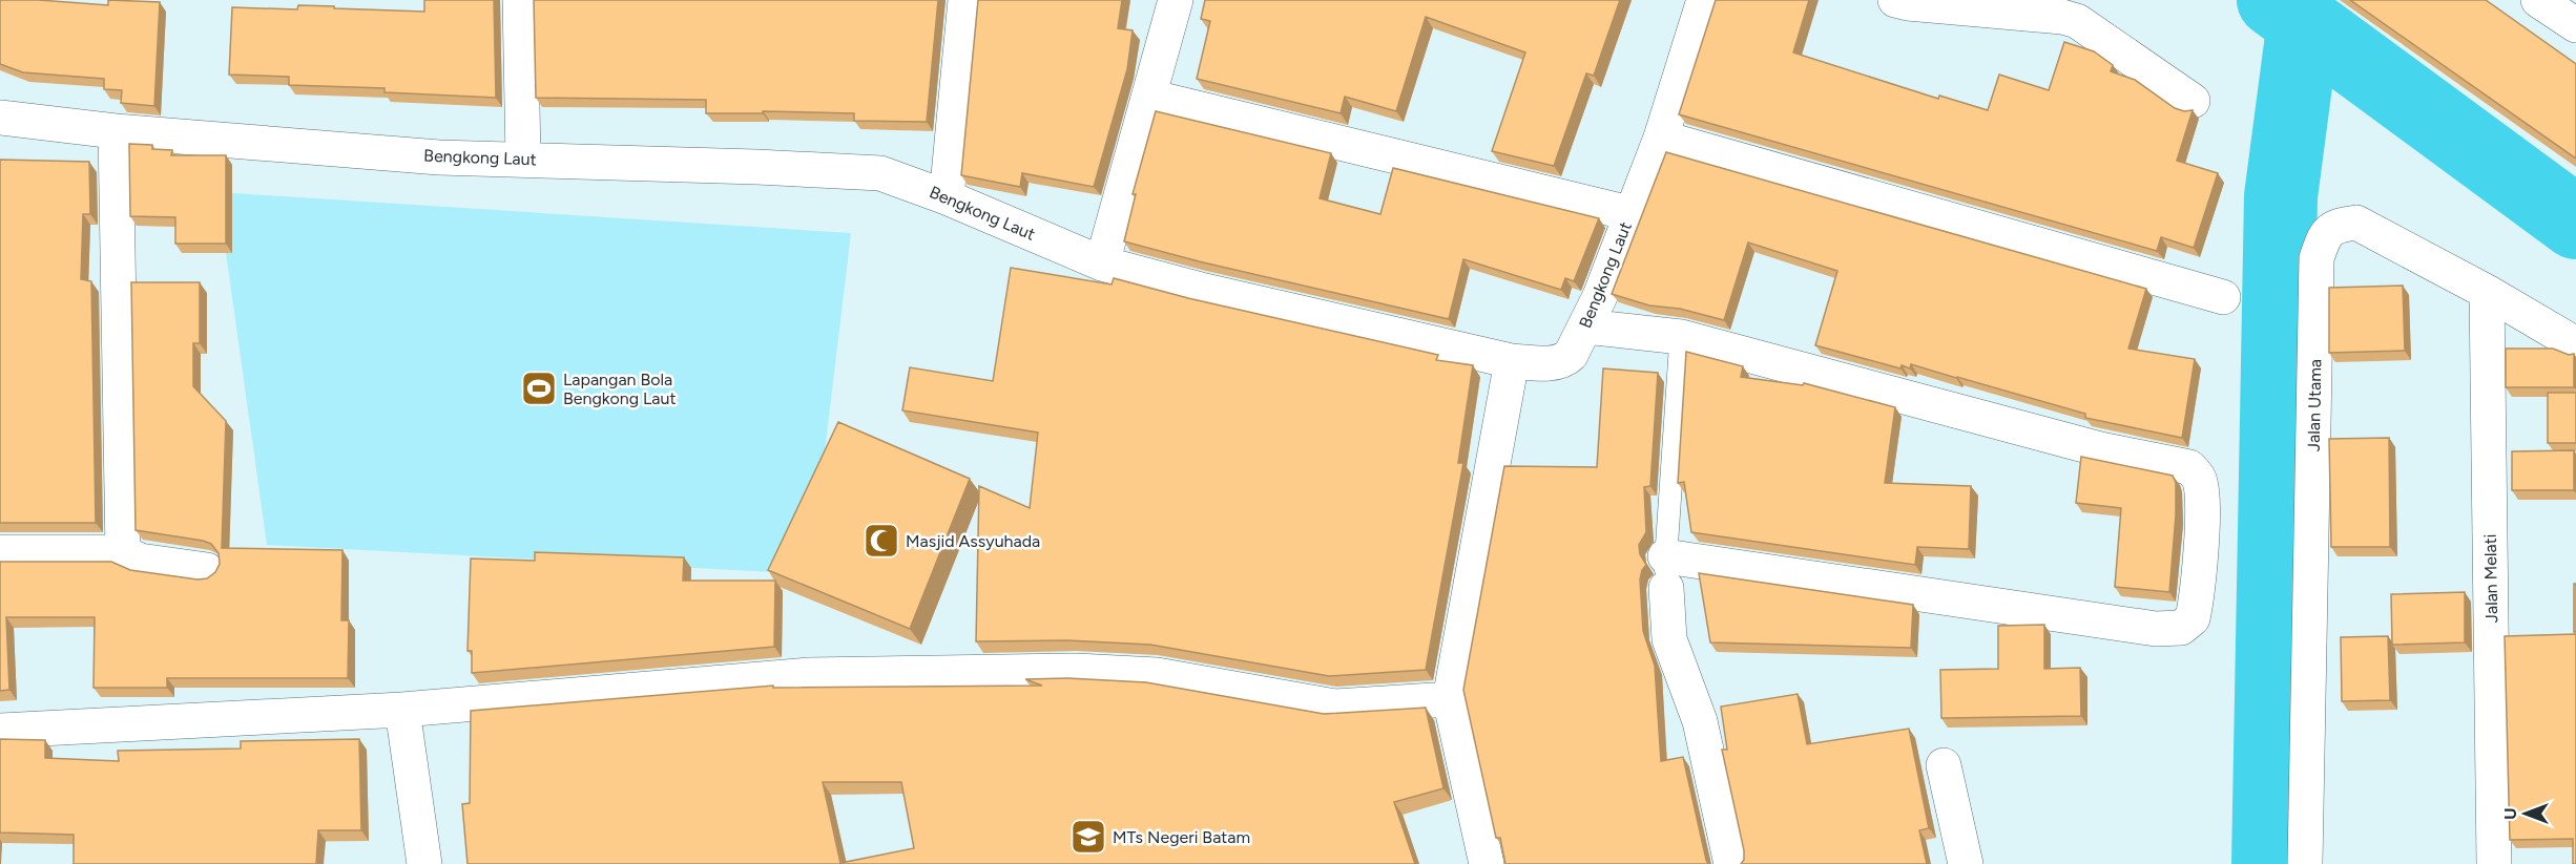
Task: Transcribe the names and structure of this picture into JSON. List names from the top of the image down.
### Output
{
  "streets": {
    "street": ["Bengkong Laut", "Jalan Utama", "Jalan Melati"]
  },
  "crossings": [
    ["Jalan Utama", "Jalan Melati"]
  ],
  "places": {
    "sports": ["Lapangan Bola Bengkong Laut"],
    "mosque": ["Masjid Assyuhada"],
    "school or university": ["MTs Negeri Batam"]
  },
  "north": "left"
}
